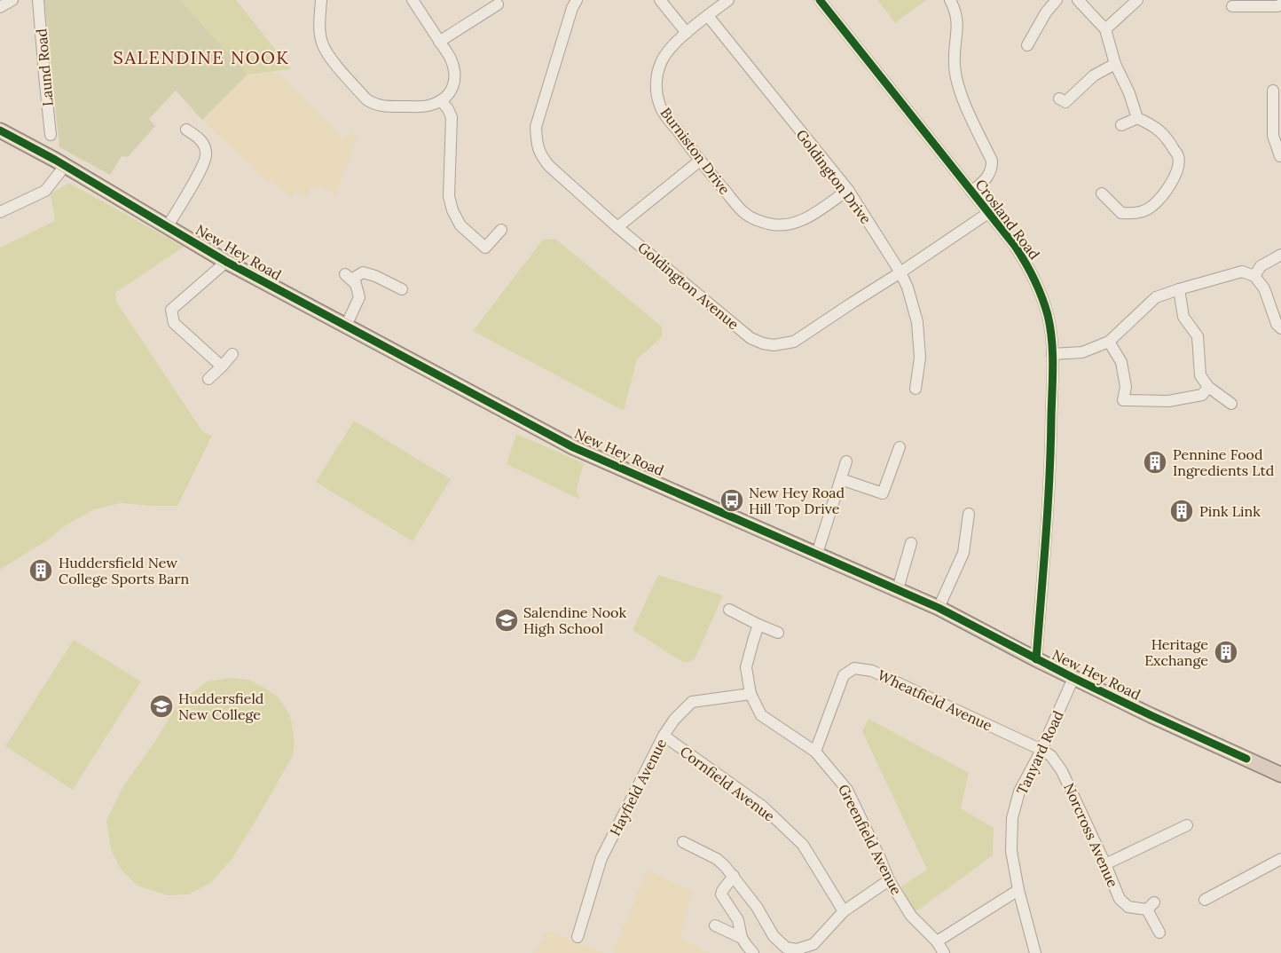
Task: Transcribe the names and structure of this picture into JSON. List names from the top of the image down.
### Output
{
  "streets": {
    "highway": ["New Hey Road"],
    "street": [
      "Laund Road",
      "Burniston Drive",
      "Goldington Drive",
      "Crosland Road",
      "Goldington Avenue",
      "Wheatfield Avenue",
      "Tanyard Road",
      "Cornfield Avenue",
      "Hayfield Avenue",
      "Norcross Avenue",
      "Greenfield Avenue"
    ]
  },
  "crossings": [
    ["Burniston Drive", "Goldington Drive"],
    ["Goldington Drive", "Goldington Avenue"],
    ["Crosland Road", "New Hey Road"],
    ["Crosland Road", "Goldington Avenue"],
    ["New Hey Road", "Tanyard Road"],
    ["Wheatfield Avenue", "Tanyard Road"],
    ["Wheatfield Avenue", "Norcross Avenue"],
    ["Wheatfield Avenue", "Greenfield Avenue"],
    ["Tanyard Road", "Norcross Avenue"],
    ["Cornfield Avenue", "Hayfield Avenue"],
    ["Hayfield Avenue", "Greenfield Avenue"]
  ],
  "districts": ["SALENDINE NOOK"],
  "places": {
    "building": [
      "Pennine Food Ingredients Ltd",
      "Pink Link",
      "Huddersfield New College Sports Barn",
      "Heritage Exchange"
    ],
    "bus stop": ["New Hey Road Hill Top Drive"],
    "school or university": ["Salendine Nook High School", "Huddersfield New College"]
  }
}
